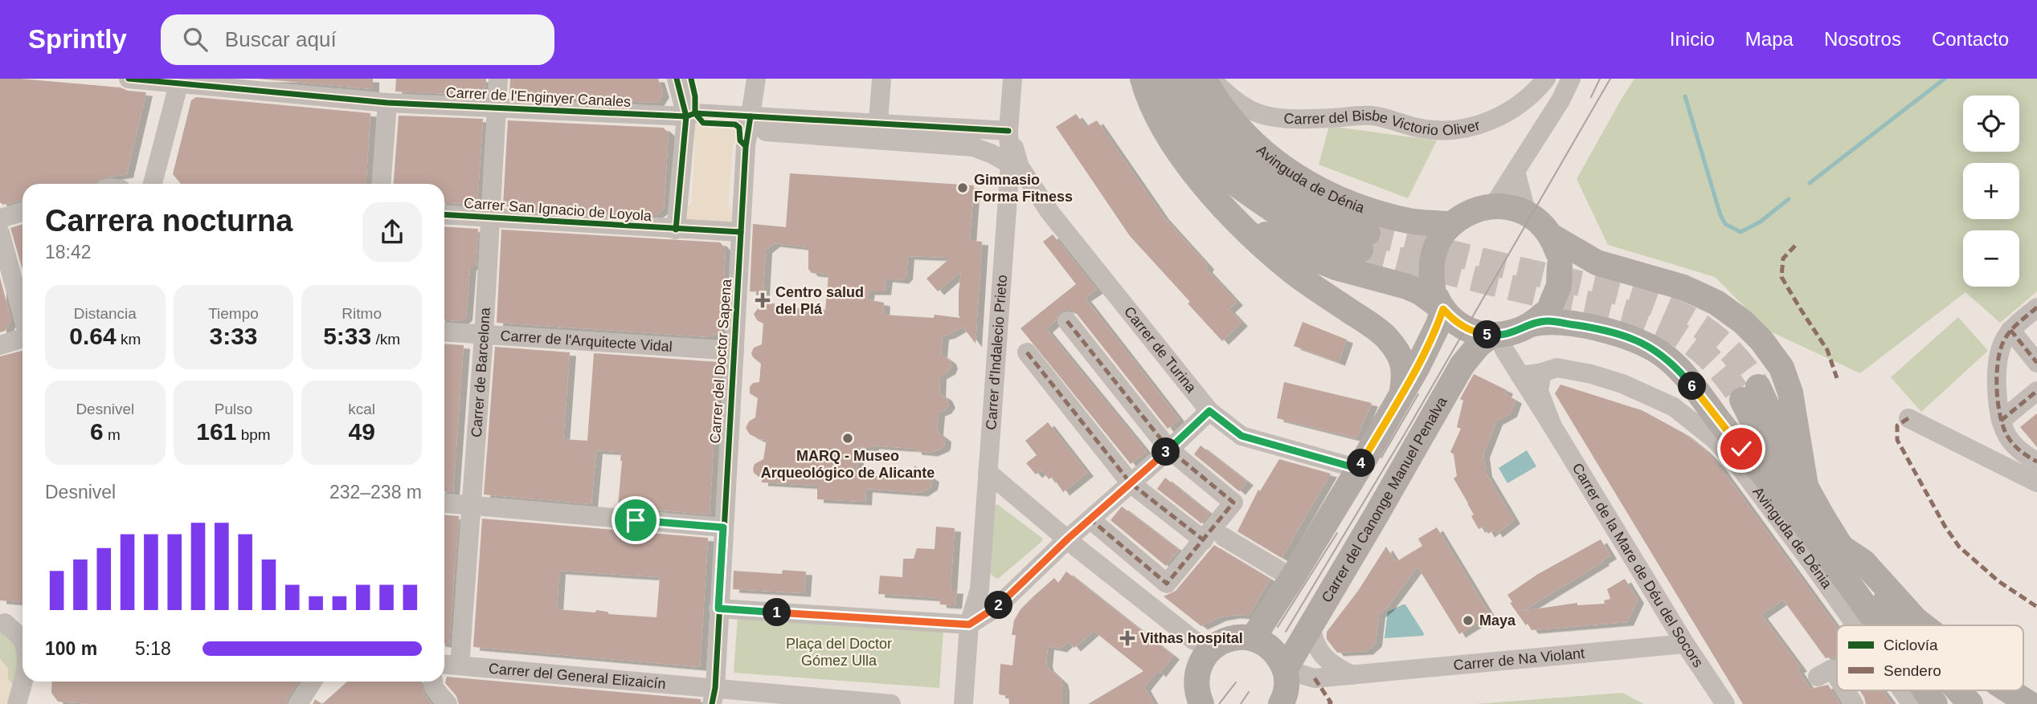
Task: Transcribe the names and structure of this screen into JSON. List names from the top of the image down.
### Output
{
  "streets": {
    "main road": ["Avinguda de Dénia", "Carrer del Canonge Manuel Penalva"],
    "street": [
      "Carrer de l'Enginyer Canales",
      "Carrer del Bisbe Victorio Oliver",
      "Carrer San Ignacio de Loyola",
      "Carrer de l'Arquitecte Vidal",
      "Carrer de Turina",
      "Carrer d'Indalecio Prieto",
      "Carrer del Doctor Sapena",
      "Carrer de Barcelona",
      "Carrer de la Mare de Déu del Socors",
      "Carrer de Na Violant",
      "Carrer del General Elizaicín"
    ]
  },
  "crossings": [
    ["Carrer de l'Enginyer Canales", "Carrer del Doctor Sapena"],
    ["Carrer de l'Enginyer Canales", "Carrer de Barcelona"],
    ["Avinguda de Dénia", "Carrer del Canonge Manuel Penalva"],
    ["Avinguda de Dénia", "Carrer de la Mare de Déu del Socors"],
    ["Carrer San Ignacio de Loyola", "Carrer del Doctor Sapena"],
    ["Carrer San Ignacio de Loyola", "Carrer de Barcelona"],
    ["Carrer de l'Arquitecte Vidal", "Carrer del Doctor Sapena"],
    ["Carrer de l'Arquitecte Vidal", "Carrer de Barcelona"],
    ["Carrer de Turina", "Carrer d'Indalecio Prieto"],
    ["Carrer de Barcelona", "Carrer del General Elizaicín"],
    ["Carrer del Canonge Manuel Penalva", "Carrer de la Mare de Déu del Socors"],
    ["Carrer del Canonge Manuel Penalva", "Carrer de Na Violant"],
    ["Carrer de la Mare de Déu del Socors", "Carrer de Na Violant"]
  ],
  "parks": ["Plaça del Doctor Gómez Ulla"],
  "places": {
    "other": ["Gimnasio Forma Fitness", "MARQ - Museo Arqueológico de Alicante", "Maya"],
    "health": ["Centro salud del Plá", "Vithas hospital"]
  },
  "legend": ["Ciclovía", "Sendero"],
  "page": {
    "header": "Sprintly",
    "search": "Buscar aquí",
    "nav": [
      "Inicio",
      "Mapa",
      "Nosotros",
      "Contacto"
    ],
    "map_buttons": ["+", "−"],
    "heading": ["Carrera nocturna", "18:42"],
    "stats": [
      ["Distancia", "0.64 km"],
      ["Tiempo", "3:33"],
      ["Ritmo", "5:33 /km"],
      ["Desnivel", "6 m"],
      ["Pulso", "161 bpm"],
      ["kcal", "49"]
    ],
    "pins": [
      "5",
      "6",
      "3",
      "4",
      "2",
      "1"
    ],
    "chart": ["Desnivel", "232–238 m"],
    "list": [
      {
        "name": "100 m",
        "note": "5:18"
      }
    ]
  }
}
